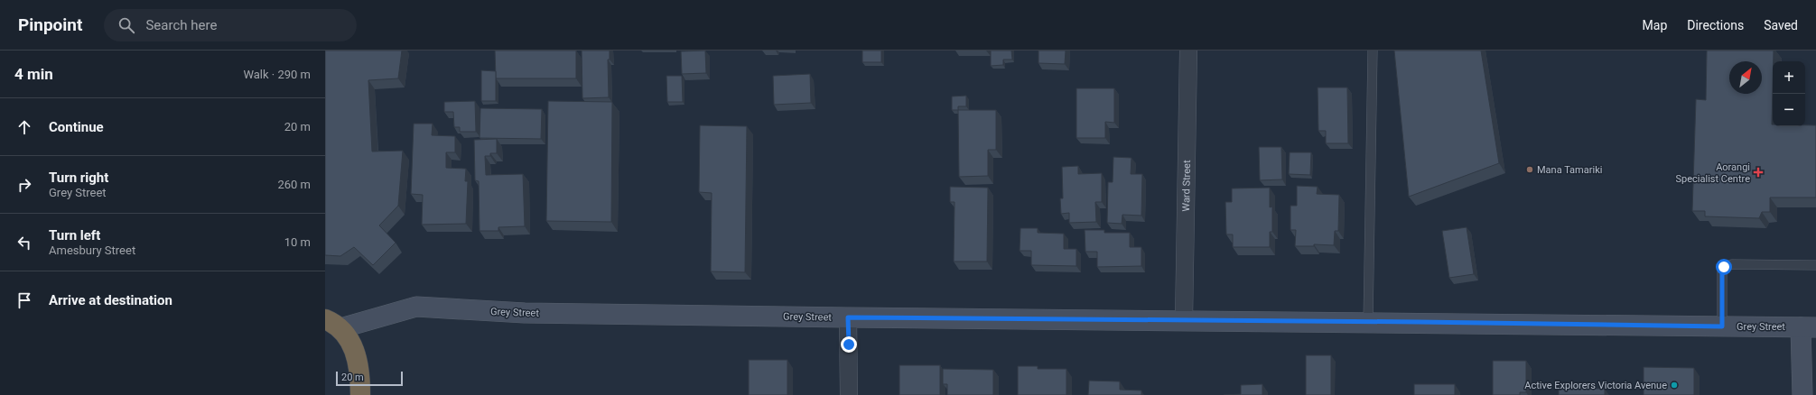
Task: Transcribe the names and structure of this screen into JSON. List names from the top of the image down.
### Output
{
  "streets": {
    "street": ["Ward Street", "Grey Street"]
  },
  "crossings": [
    ["Ward Street", "Grey Street"]
  ],
  "places": {
    "other": ["Mana Tamariki", "Active Explorers Victoria Avenue"],
    "health": ["Aorangi Specialist Centre"]
  },
  "scale_bar": "20 m",
  "north": "top right",
  "page": {
    "header": "Pinpoint",
    "search": "Search here",
    "nav": ["Map", "Directions", "Saved"],
    "heading": ["4 min", "Walk · 290 m"],
    "map_buttons": ["+", "−"],
    "list": [
      ["Continue", "20 m"],
      ["Turn right", "Grey Street", "260 m"],
      ["Turn left", "Amesbury Street", "10 m"],
      "Arrive at destination"
    ],
    "scale": "20 m"
  }
}
